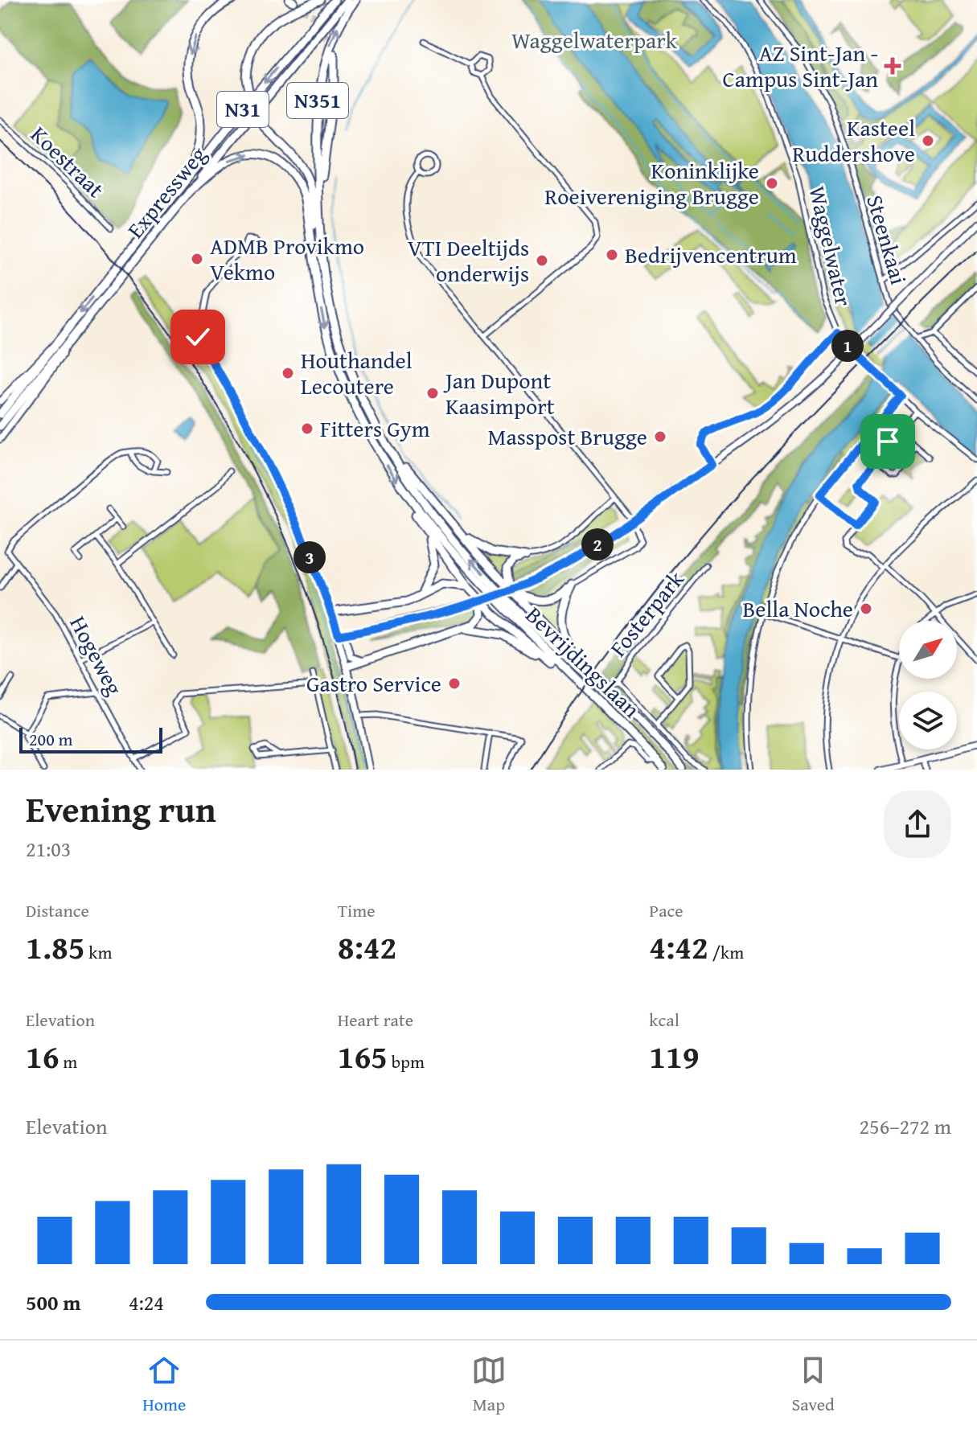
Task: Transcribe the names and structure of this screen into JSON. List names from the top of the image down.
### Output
{
  "streets": {
    "highway": [
      "N351",
      "N31",
      "Expressweg",
      "Bevrijdingslaan"
    ],
    "street": [
      "Koestraat",
      "Steenkaai",
      "Waggelwater",
      "Fosterpark",
      "Hogeweg"
    ]
  },
  "crossings": [
    ["N351", "Expressweg"],
    ["N351", "Bevrijdingslaan"],
    ["Fosterpark", "Bevrijdingslaan"]
  ],
  "parks": ["Waggelwaterpark"],
  "places": {
    "health": ["AZ Sint-Jan - Campus Sint-Jan"],
    "other": [
      "Kasteel Ruddershove",
      "Koninklijke Roeivereniging Brugge",
      "Bedrijvencentrum",
      "ADMB Provikmo Vekmo",
      "VTI Deeltijds onderwijs",
      "Houthandel Lecoutere",
      "Jan Dupont Kaasimport",
      "Fitters Gym",
      "Masspost Brugge",
      "Bella Noche",
      "Gastro Service"
    ]
  },
  "scale_bar": "200 m",
  "north": "top right",
  "page": {
    "pins": ["1", "2", "3"],
    "scale": "200 m",
    "heading": ["Evening run", "21:03"],
    "stats": [
      ["Distance", "1.85 km"],
      ["Time", "8:42"],
      ["Pace", "4:42 /km"],
      ["Elevation", "16 m"],
      ["Heart rate", "165 bpm"],
      ["kcal", "119"]
    ],
    "chart": ["Elevation", "256–272 m"],
    "list": [
      {
        "name": "500 m",
        "note": "4:24"
      }
    ],
    "tabs": ["Home", "Map", "Saved"]
  }
}
